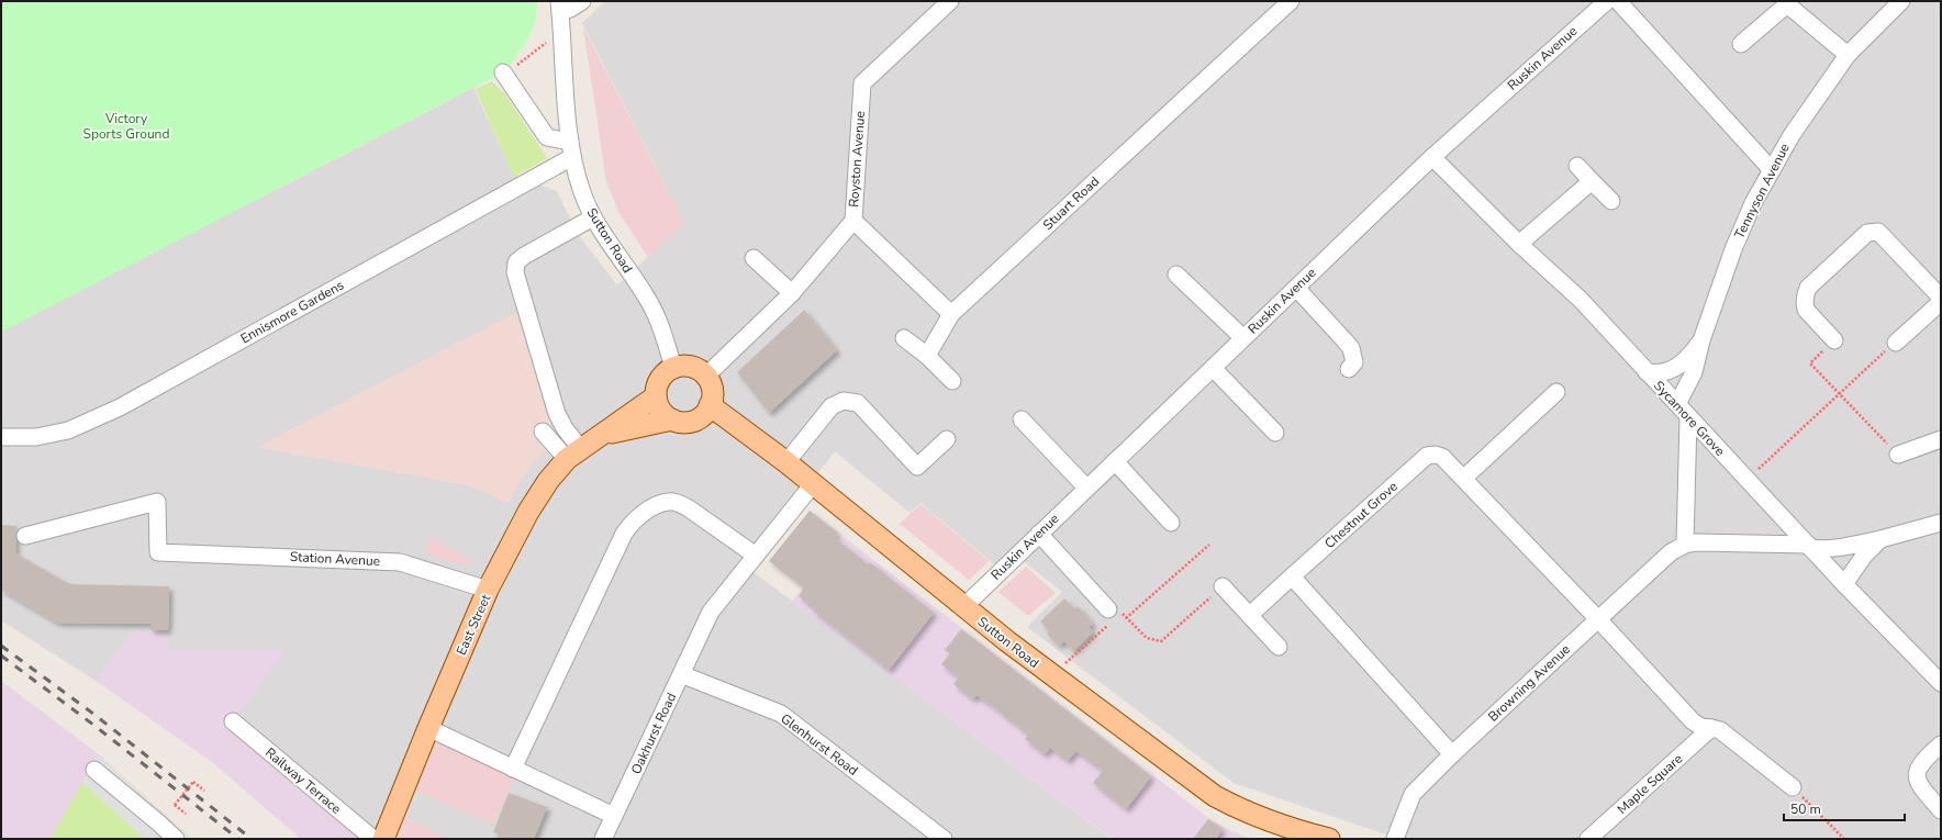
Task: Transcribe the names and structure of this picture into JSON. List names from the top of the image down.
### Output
{
  "streets": {
    "main road": ["Sutton Road", "East Street"],
    "street": [
      "Ruskin Avenue",
      "Royston Avenue",
      "Tennyson Avenue",
      "Stuart Road",
      "Ennismore Gardens",
      "Sycamore Grove",
      "Chestnut Grove",
      "Station Avenue",
      "Browning Avenue",
      "Oakhurst Road",
      "Glenhurst Road",
      "Railway Terrace",
      "Maple Square"
    ]
  },
  "crossings": [
    ["Ruskin Avenue", "Sutton Road"],
    ["Ruskin Avenue", "Sycamore Grove"],
    ["Royston Avenue", "Sutton Road"],
    ["Royston Avenue", "East Street"],
    ["Tennyson Avenue", "Sycamore Grove"],
    ["Sutton Road", "Ennismore Gardens"],
    ["Sutton Road", "East Street"],
    ["Sutton Road", "Oakhurst Road"],
    ["Sycamore Grove", "Browning Avenue"],
    ["Chestnut Grove", "Browning Avenue"],
    ["Station Avenue", "East Street"],
    ["Oakhurst Road", "Glenhurst Road"]
  ],
  "parks": ["Victory Sports Ground"],
  "scale_bar": "50 m"
}
